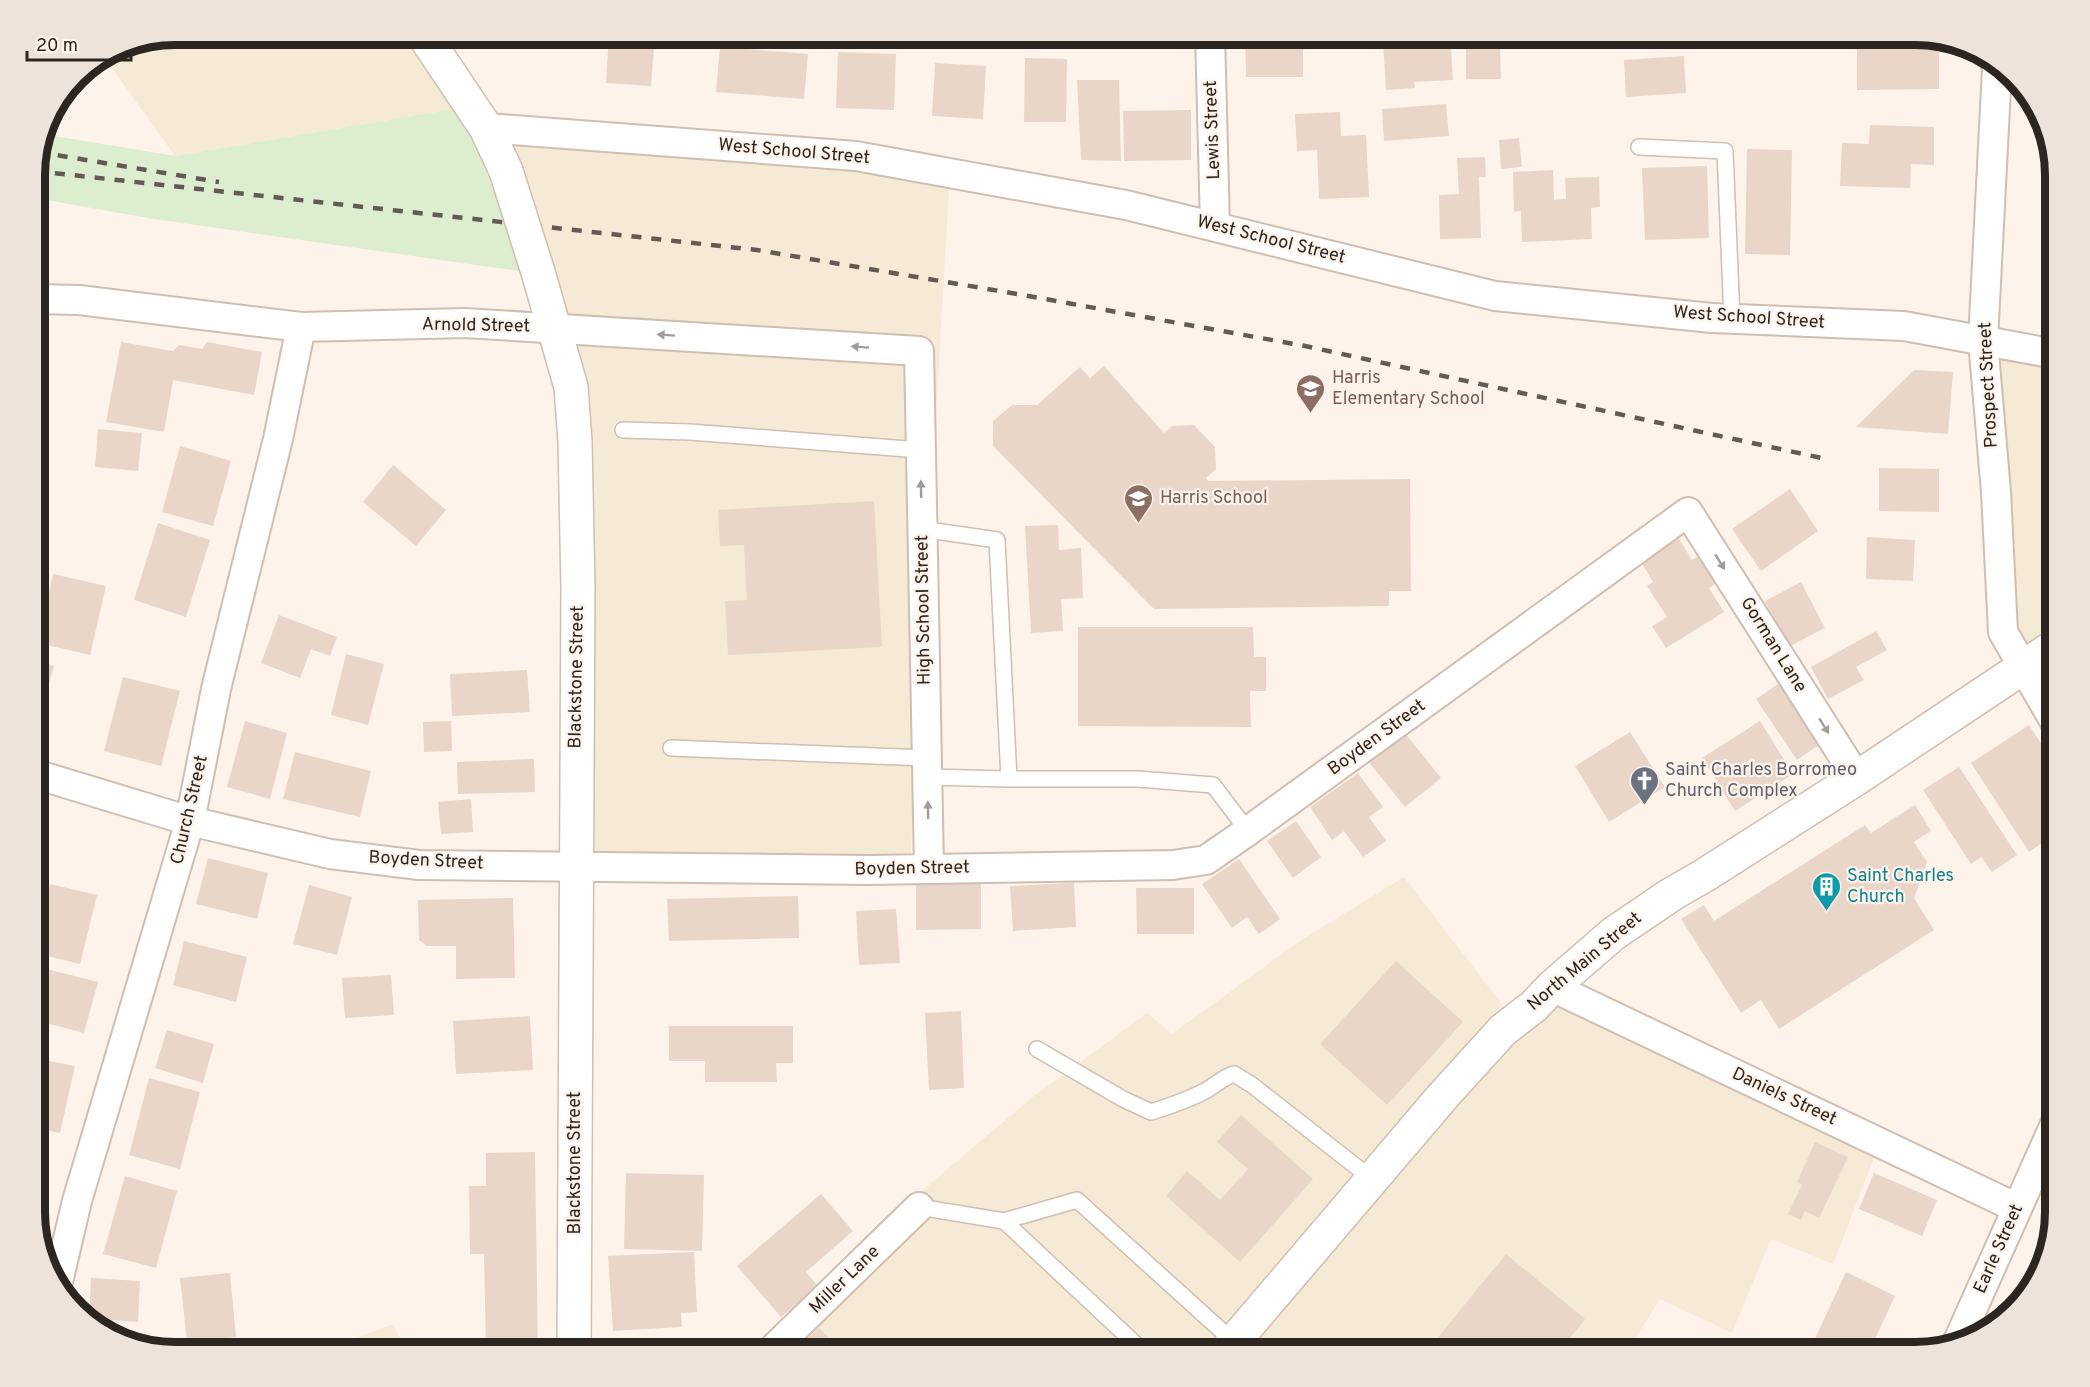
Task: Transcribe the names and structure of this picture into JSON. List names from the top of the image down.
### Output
{
  "streets": {
    "street": [
      "Lewis Street",
      "West School Street",
      "Arnold Street",
      "Prospect Street",
      "High School Street",
      "Gorman Lane",
      "Blackstone Street",
      "Boyden Street",
      "Church Street",
      "North Main Street",
      "Daniels Street",
      "Earle Street",
      "Miller Lane"
    ]
  },
  "crossings": [
    ["Lewis Street", "West School Street"],
    ["West School Street", "Prospect Street"],
    ["West School Street", "Blackstone Street"],
    ["Arnold Street", "High School Street"],
    ["Arnold Street", "Blackstone Street"],
    ["Arnold Street", "Church Street"],
    ["Prospect Street", "North Main Street"],
    ["High School Street", "Boyden Street"],
    ["Gorman Lane", "Boyden Street"],
    ["Gorman Lane", "North Main Street"],
    ["Blackstone Street", "Boyden Street"],
    ["Boyden Street", "Church Street"],
    ["North Main Street", "Daniels Street"],
    ["Daniels Street", "Earle Street"]
  ],
  "one_way": ["Arnold Street", "Gorman Lane"],
  "places": {
    "school or university": ["Harris Elementary School", "Harris School"],
    "church": ["Saint Charles Borromeo Church Complex"],
    "building": ["Saint Charles Church"]
  },
  "scale_bar": "20 m"
}
